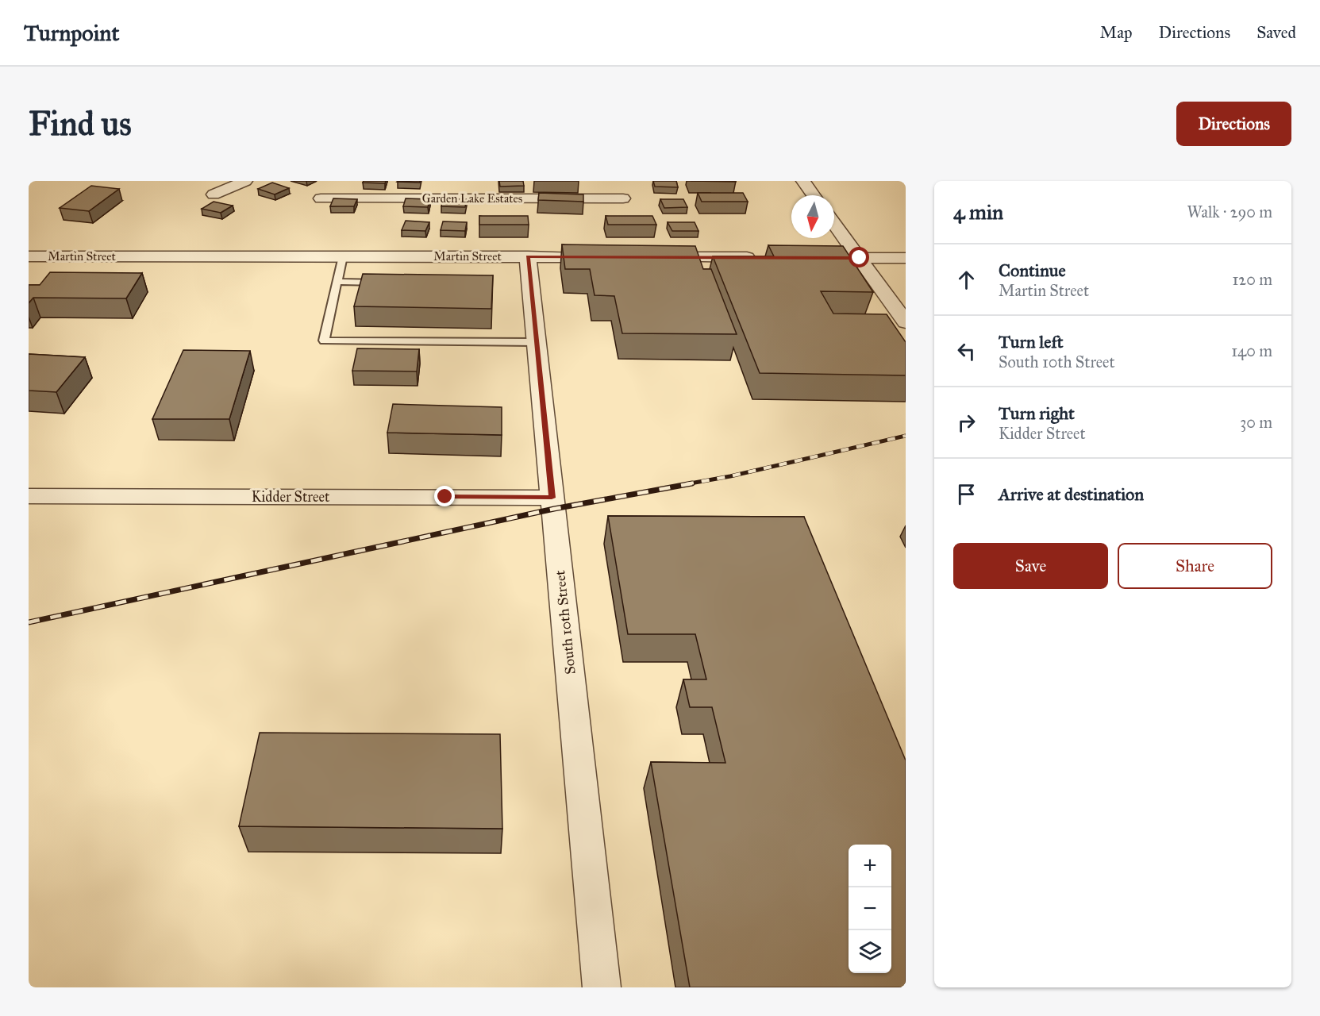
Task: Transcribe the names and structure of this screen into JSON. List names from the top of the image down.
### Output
{
  "streets": {
    "street": [
      "Garden Lake Estates",
      "Martin Street",
      "Kidder Street",
      "South 10th Street"
    ]
  },
  "crossings": [
    ["Martin Street", "South 10th Street"],
    ["Kidder Street", "South 10th Street"]
  ],
  "north": "bottom",
  "page": {
    "header": "Turnpoint",
    "nav": ["Map", "Directions", "Saved"],
    "buttons": [
      "Directions",
      ["Save", "Share"]
    ],
    "title": "Find us",
    "heading": ["4 min", "Walk · 290 m"],
    "list": [
      ["Continue", "Martin Street", "120 m"],
      ["Turn left", "South 10th Street", "140 m"],
      ["Turn right", "Kidder Street", "30 m"],
      "Arrive at destination"
    ],
    "map_buttons": ["+", "−"]
  }
}
